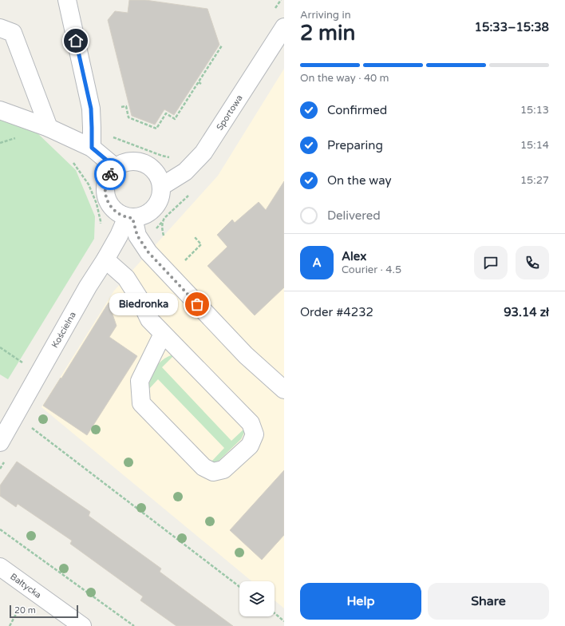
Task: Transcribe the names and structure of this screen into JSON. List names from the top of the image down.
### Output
{
  "streets": {
    "street": ["Sportowa", "Kościelna", "Bałtycka"]
  },
  "crossings": [
    ["Sportowa", "Kościelna"]
  ],
  "places": ["Biedronka"],
  "scale_bar": "20 m",
  "page": {
    "heading": ["2 min", "Arriving in", "15:33–15:38"],
    "panel": [
      "Alex",
      "Courier · 4.5",
      "Order #4232",
      "93.14 zł"
    ],
    "bar": "On the way · 40 m",
    "list": [
      ["Confirmed", "15:13"],
      ["Preparing", "15:14"],
      ["On the way", "15:27"],
      "Delivered"
    ],
    "round": "A",
    "bubble": "Biedronka",
    "buttons": ["Help", "Share"],
    "scale": "20 m"
  }
}
